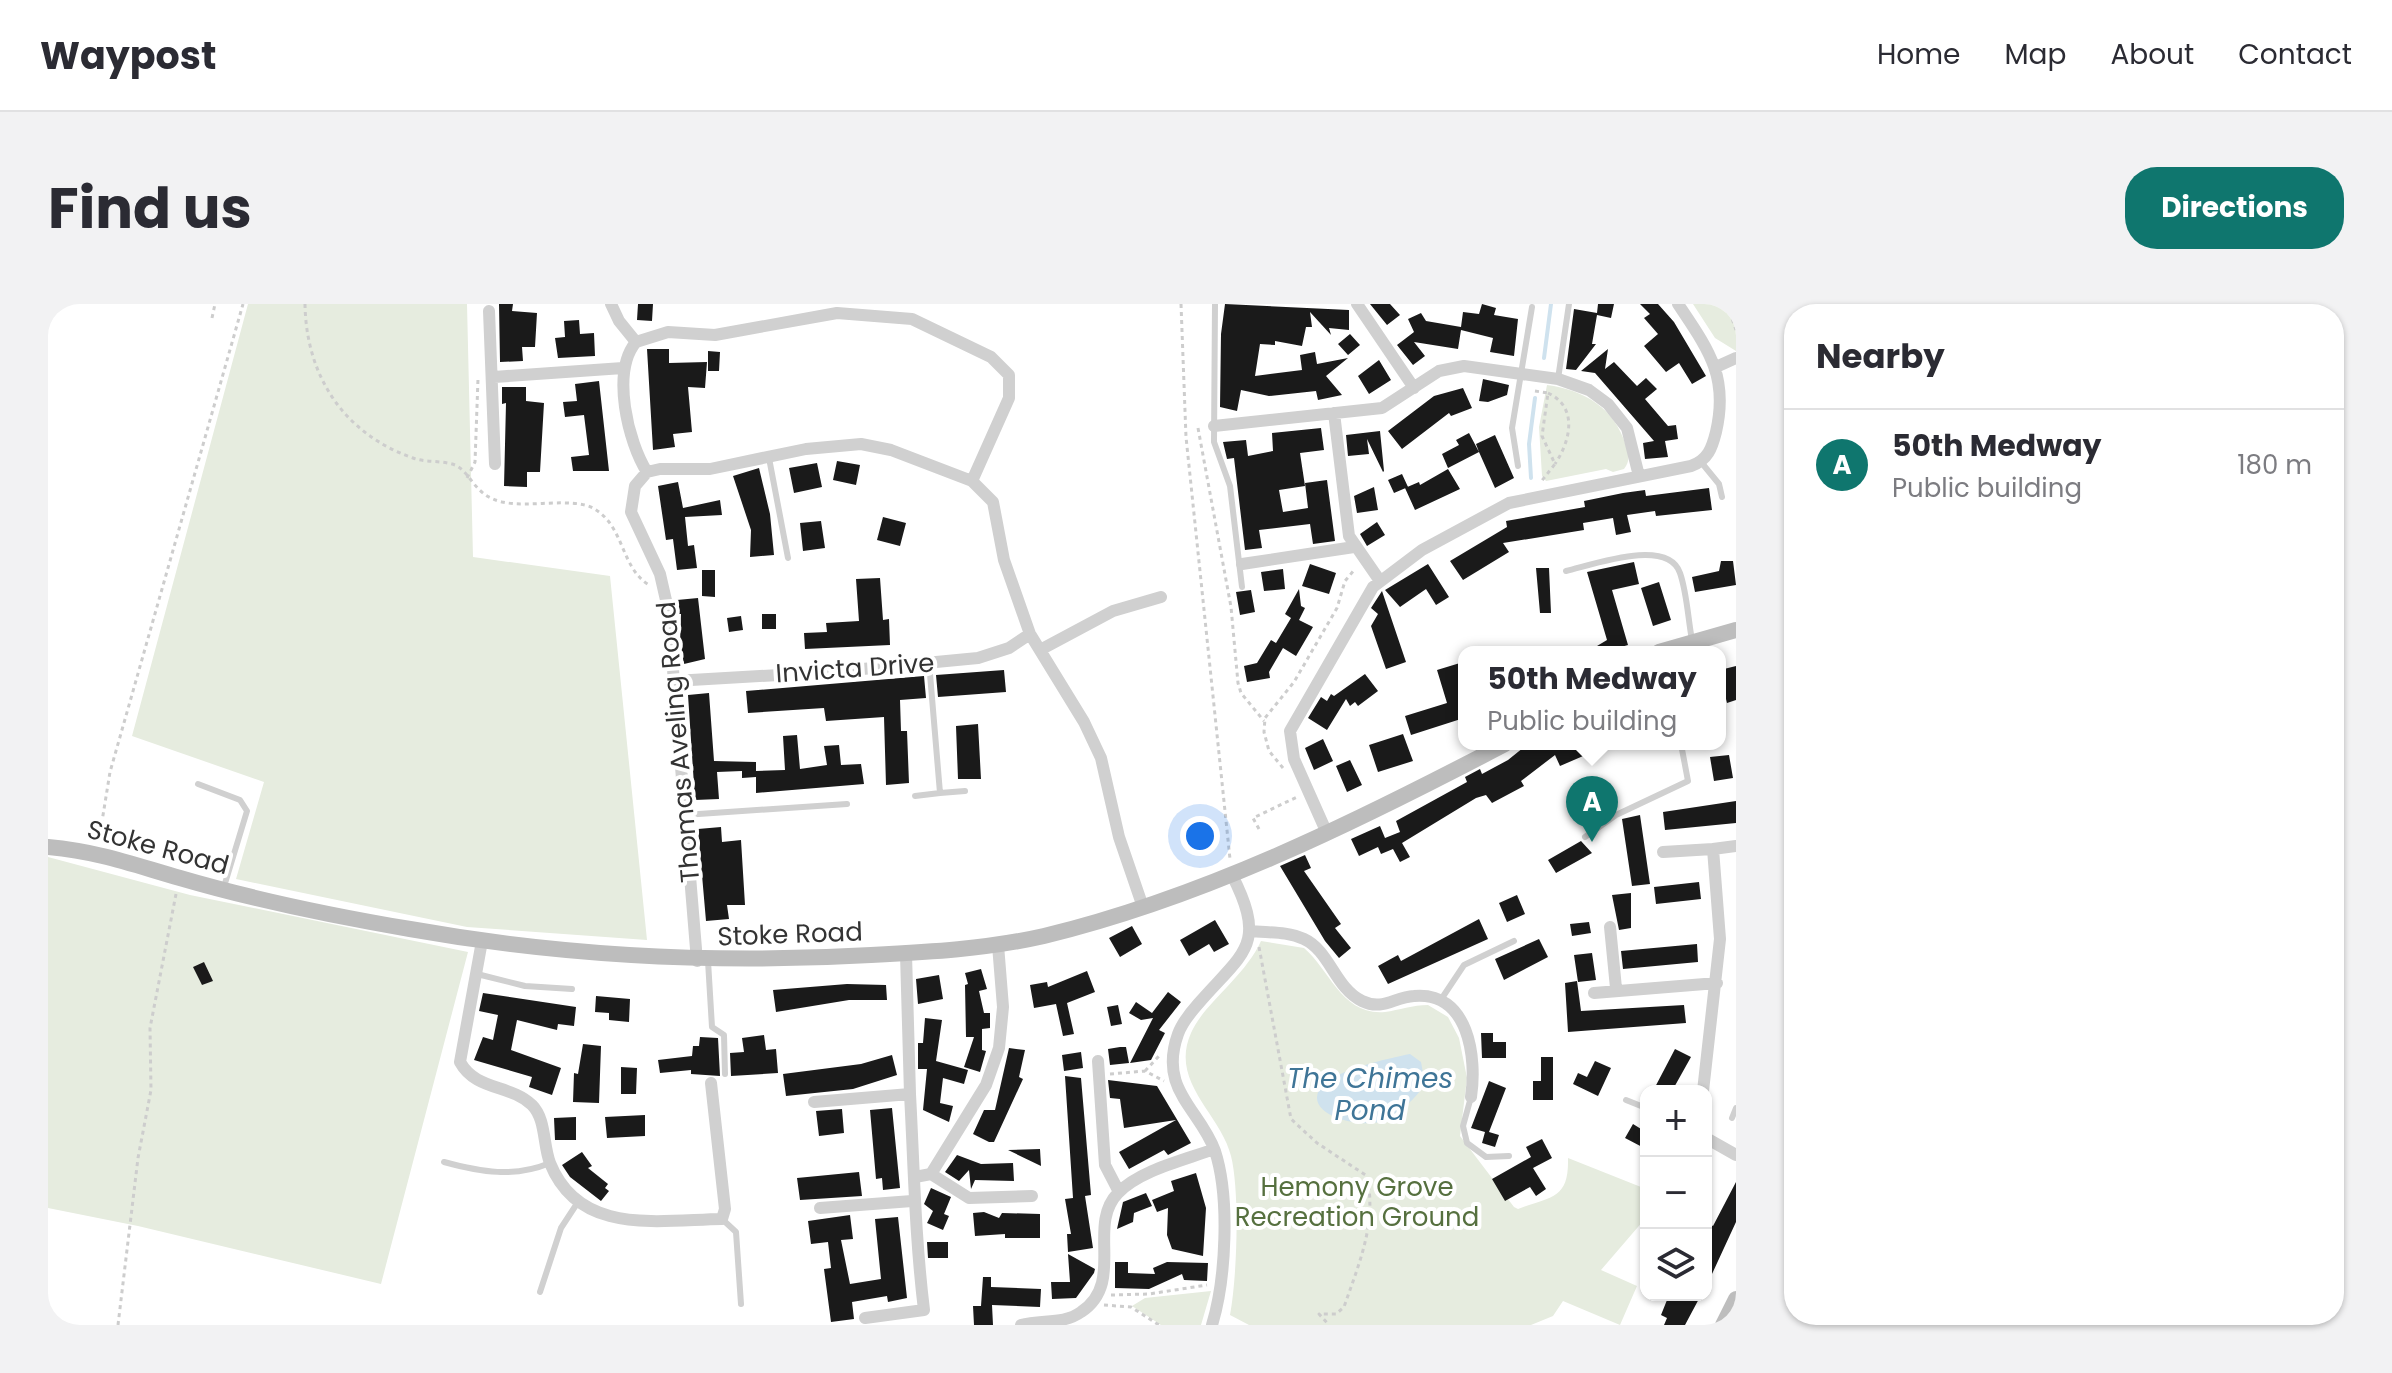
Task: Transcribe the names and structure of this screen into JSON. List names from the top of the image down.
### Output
{
  "streets": {
    "street": ["Invicta Drive", "Thomas Aveling Road", "Stoke Road"]
  },
  "crossings": [
    ["Invicta Drive", "Thomas Aveling Road"],
    ["Thomas Aveling Road", "Stoke Road"]
  ],
  "water": ["The Chimes Pond"],
  "parks": ["Hemony Grove Recreation Ground"],
  "page": {
    "header": "Waypost",
    "nav": [
      "Home",
      "Map",
      "About",
      "Contact"
    ],
    "title": "Find us",
    "buttons": "Directions",
    "heading": "Nearby",
    "list": [
      {
        "mark": "A",
        "name": "50th Medway",
        "note": "Public building",
        "value": "180 m"
      }
    ],
    "popup": ["50th Medway", "Public building"],
    "pins": "A",
    "map_buttons": ["+", "−"]
  }
}
